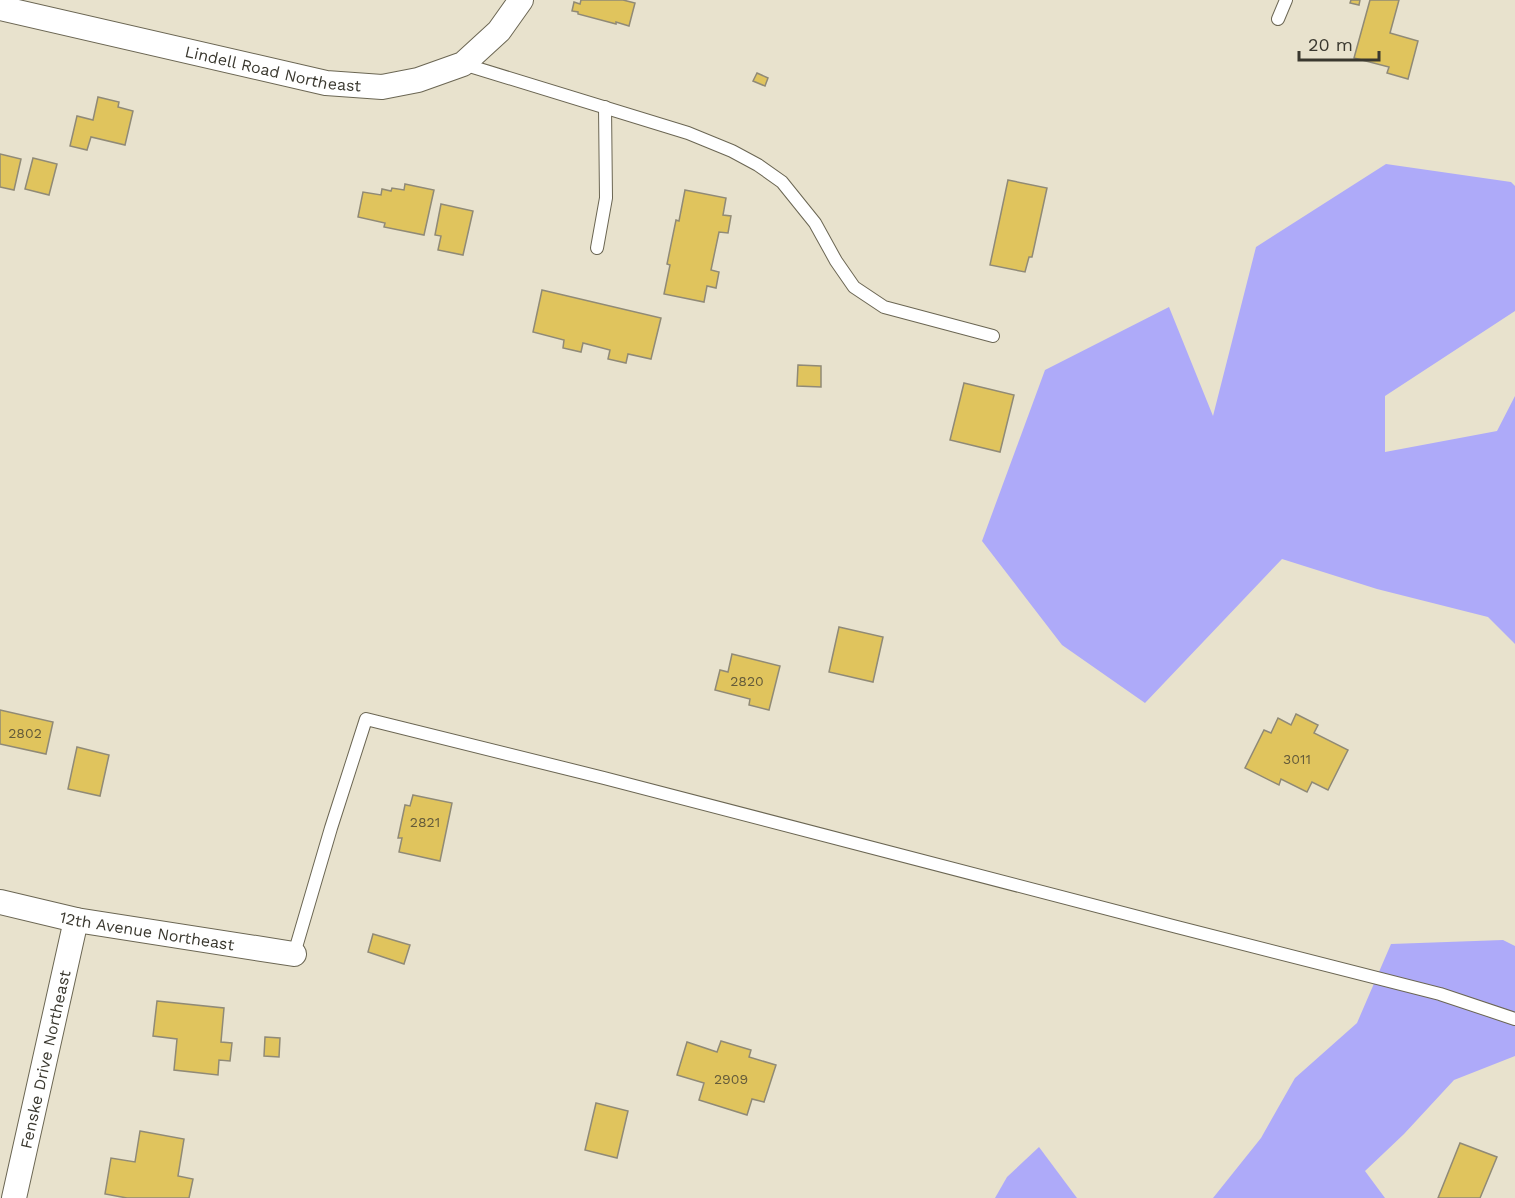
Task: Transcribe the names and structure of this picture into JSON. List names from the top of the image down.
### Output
{
  "streets": {
    "street": ["Lindell Road Northeast", "12th Avenue Northeast", "Fenske Drive Northeast"]
  },
  "crossings": [
    ["12th Avenue Northeast", "Fenske Drive Northeast"]
  ],
  "house_numbers": [
    "2820",
    "2802",
    "3011",
    "2821",
    "2909"
  ],
  "scale_bar": "20 m"
}
